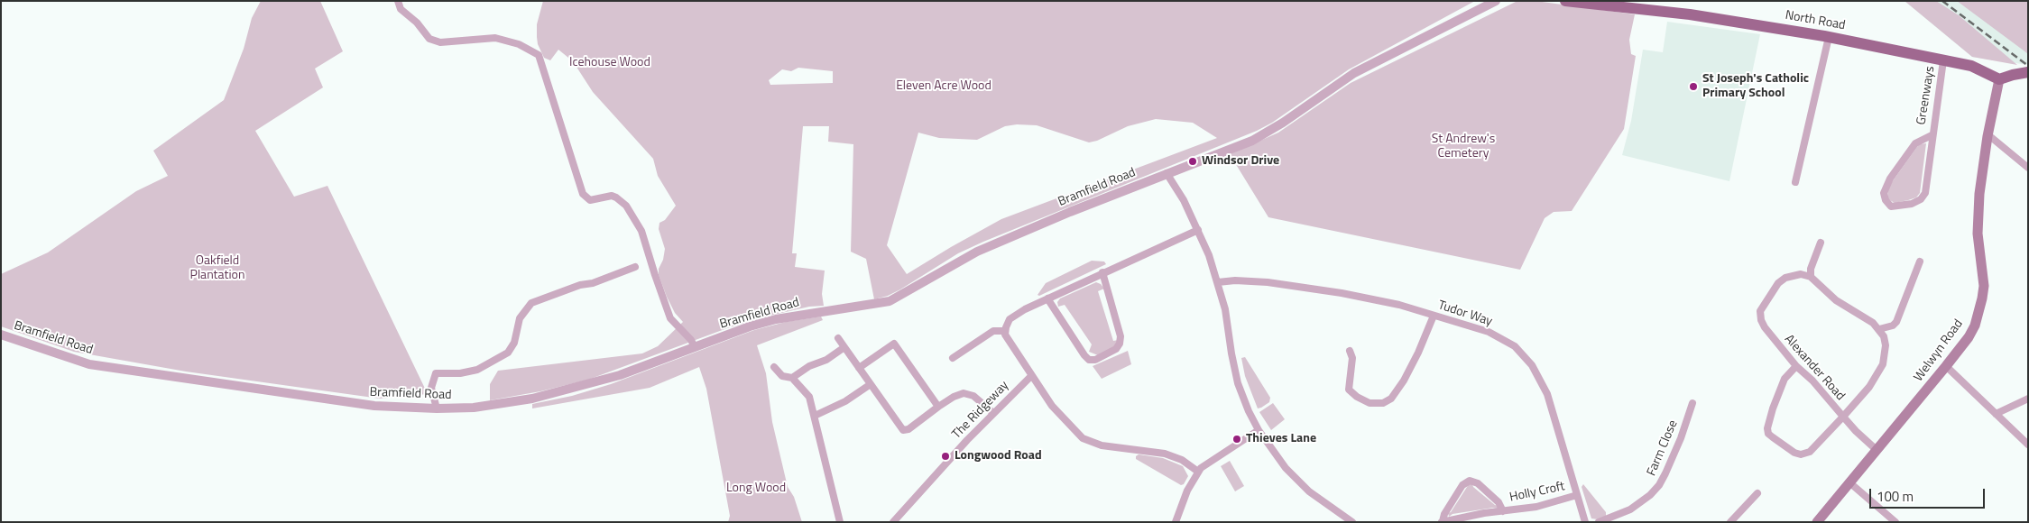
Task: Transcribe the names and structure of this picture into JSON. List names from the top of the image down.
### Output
{
  "streets": {
    "main road": ["North Road", "Welwyn Road"],
    "street": [
      "Greenways",
      "Bramfield Road",
      "Tudor Way",
      "Alexander Road",
      "The Ridgeway",
      "Farm Close",
      "Holly Croft"
    ]
  },
  "crossings": [
    ["North Road", "Greenways"],
    ["North Road", "Welwyn Road"],
    ["Tudor Way", "Holly Croft"],
    ["Welwyn Road", "Alexander Road"]
  ],
  "parks": [
    "Icehouse Wood",
    "Eleven Acre Wood",
    "St Andrew's Cemetery",
    "Oakfield Plantation",
    "Long Wood"
  ],
  "places": [
    "St Joseph's Catholic Primary School",
    "Windsor Drive",
    "Thieves Lane",
    "Longwood Road"
  ],
  "scale_bar": "100 m"
}
